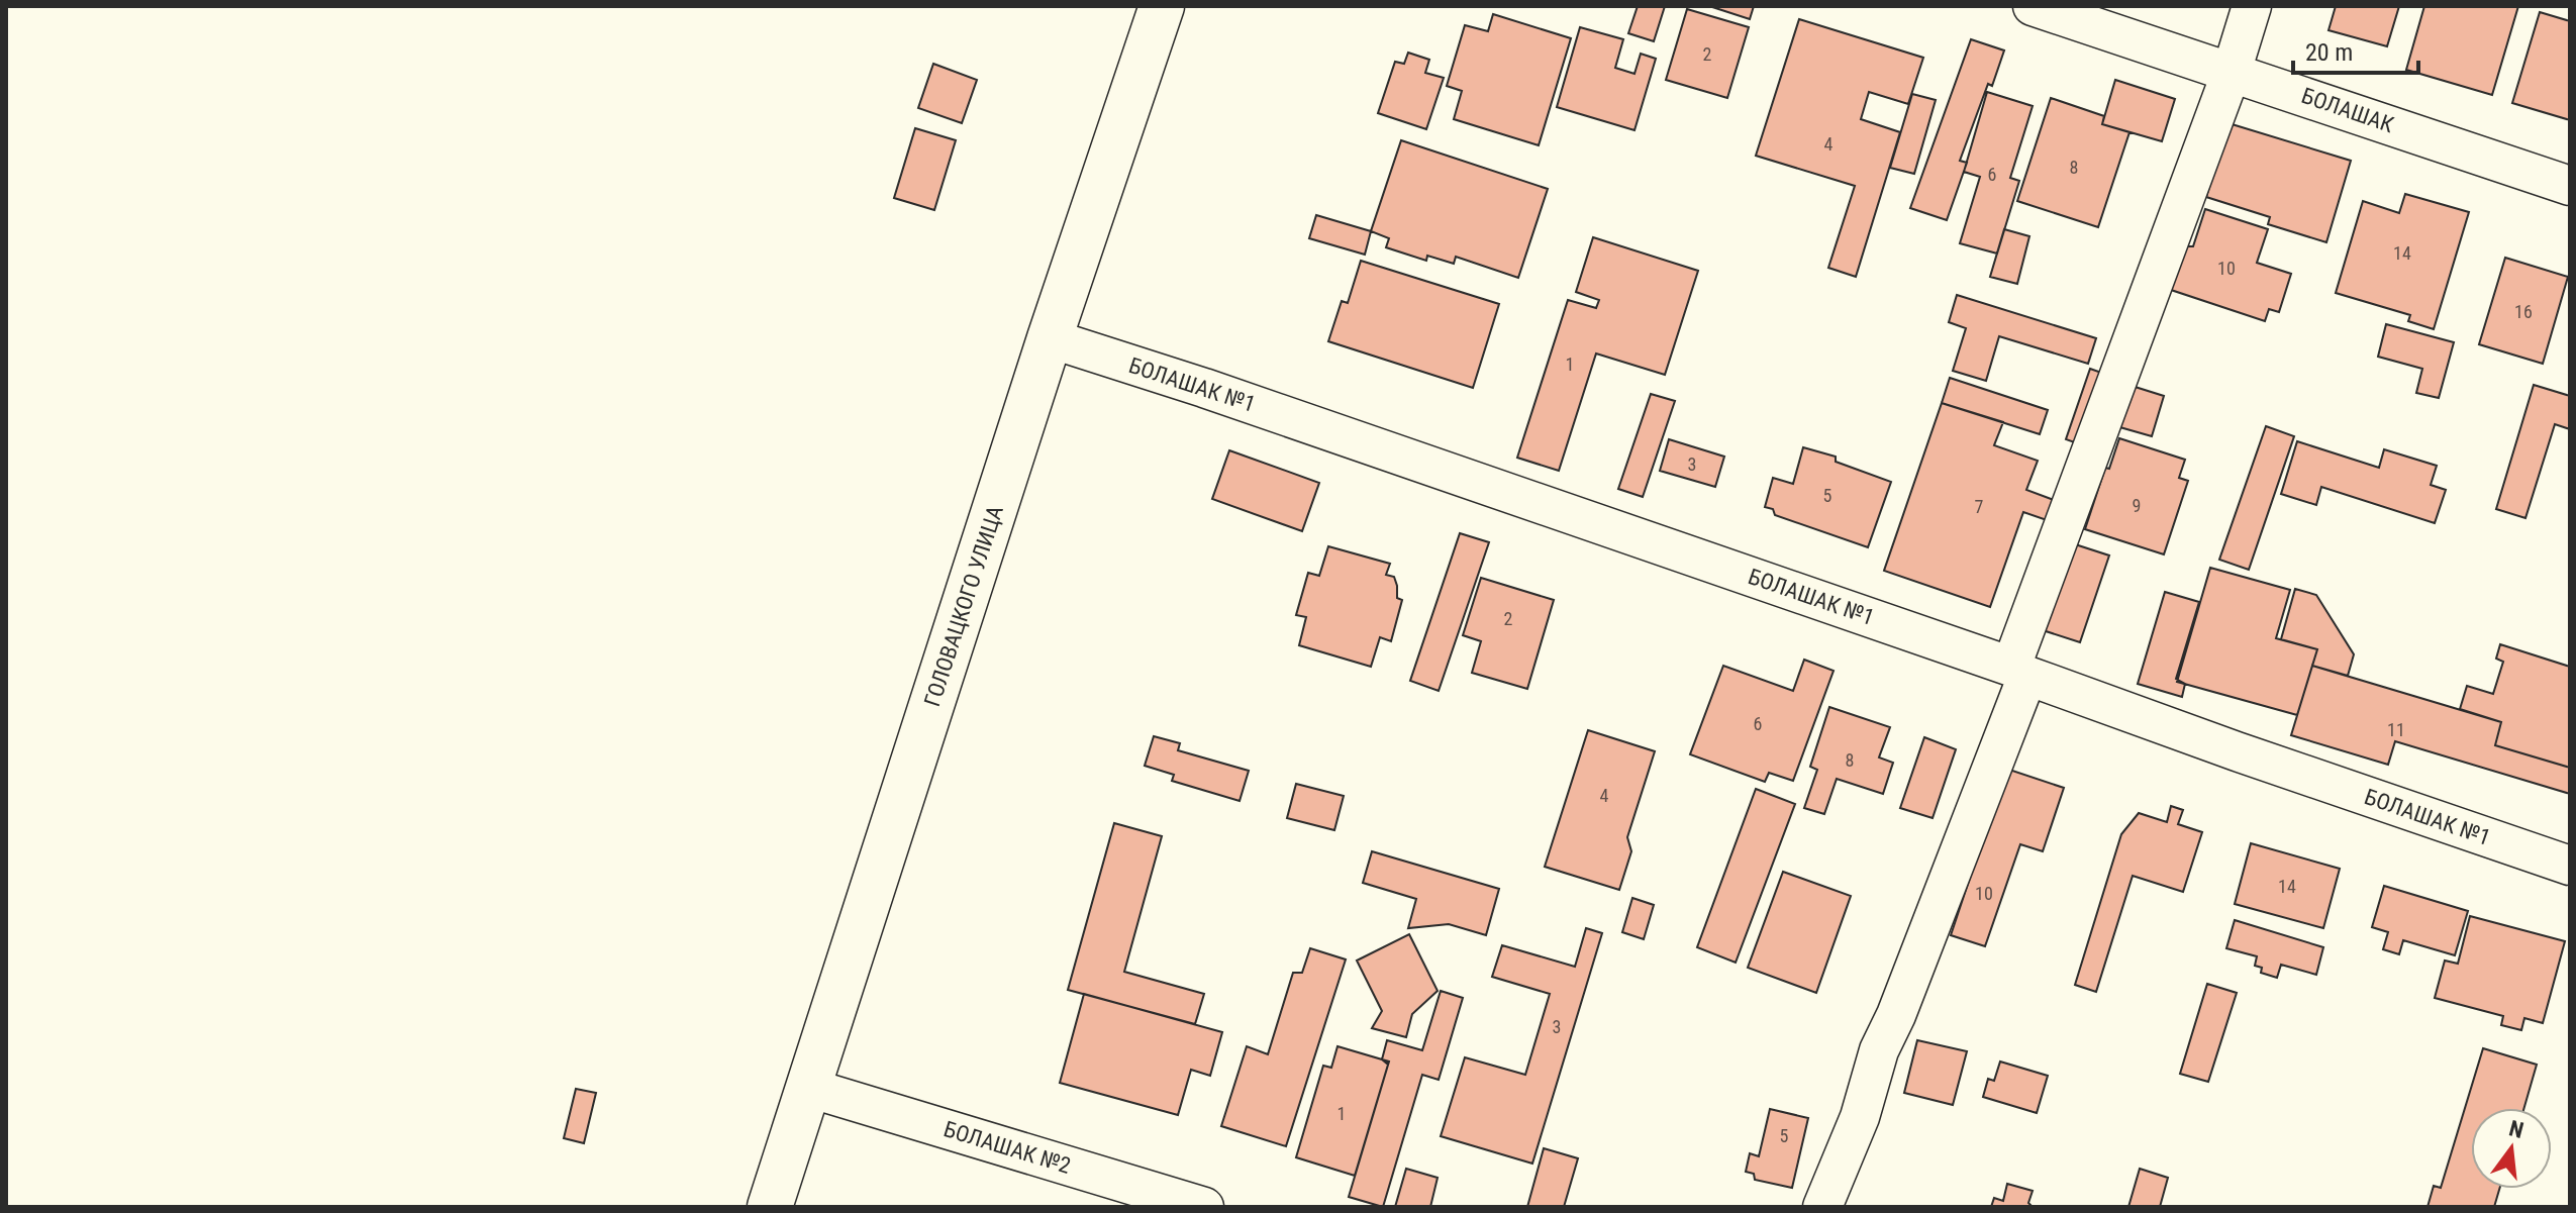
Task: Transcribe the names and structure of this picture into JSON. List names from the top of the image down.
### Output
{
  "streets": {
    "main road": ["ГОЛОВАЦКОГО УЛИЦА"],
    "street": ["БОЛАШАК", "БОЛАШАК №1", "БОЛАШАК №2"]
  },
  "crossings": [
    ["БОЛАШАК №1", "ГОЛОВАЦКОГО УЛИЦА"],
    ["ГОЛОВАЦКОГО УЛИЦА", "БОЛАШАК №2"]
  ],
  "house_numbers": [
    "2",
    "4",
    "8",
    "6",
    "14",
    "10",
    "16",
    "1",
    "3",
    "5",
    "9",
    "7",
    "2",
    "6",
    "11",
    "8",
    "4",
    "14",
    "10",
    "3",
    "1",
    "5"
  ],
  "scale_bar": "20 m",
  "north": "top"
}
